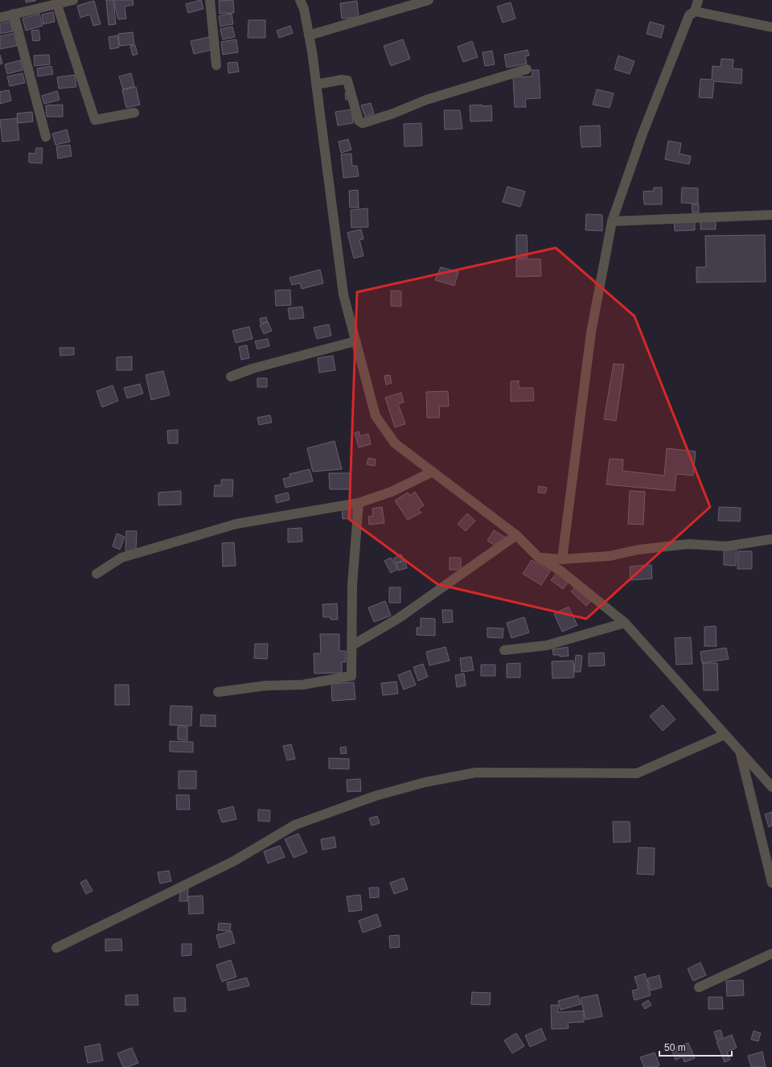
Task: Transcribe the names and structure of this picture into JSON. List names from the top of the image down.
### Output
{
  "scale_bar": "50 m"
}
